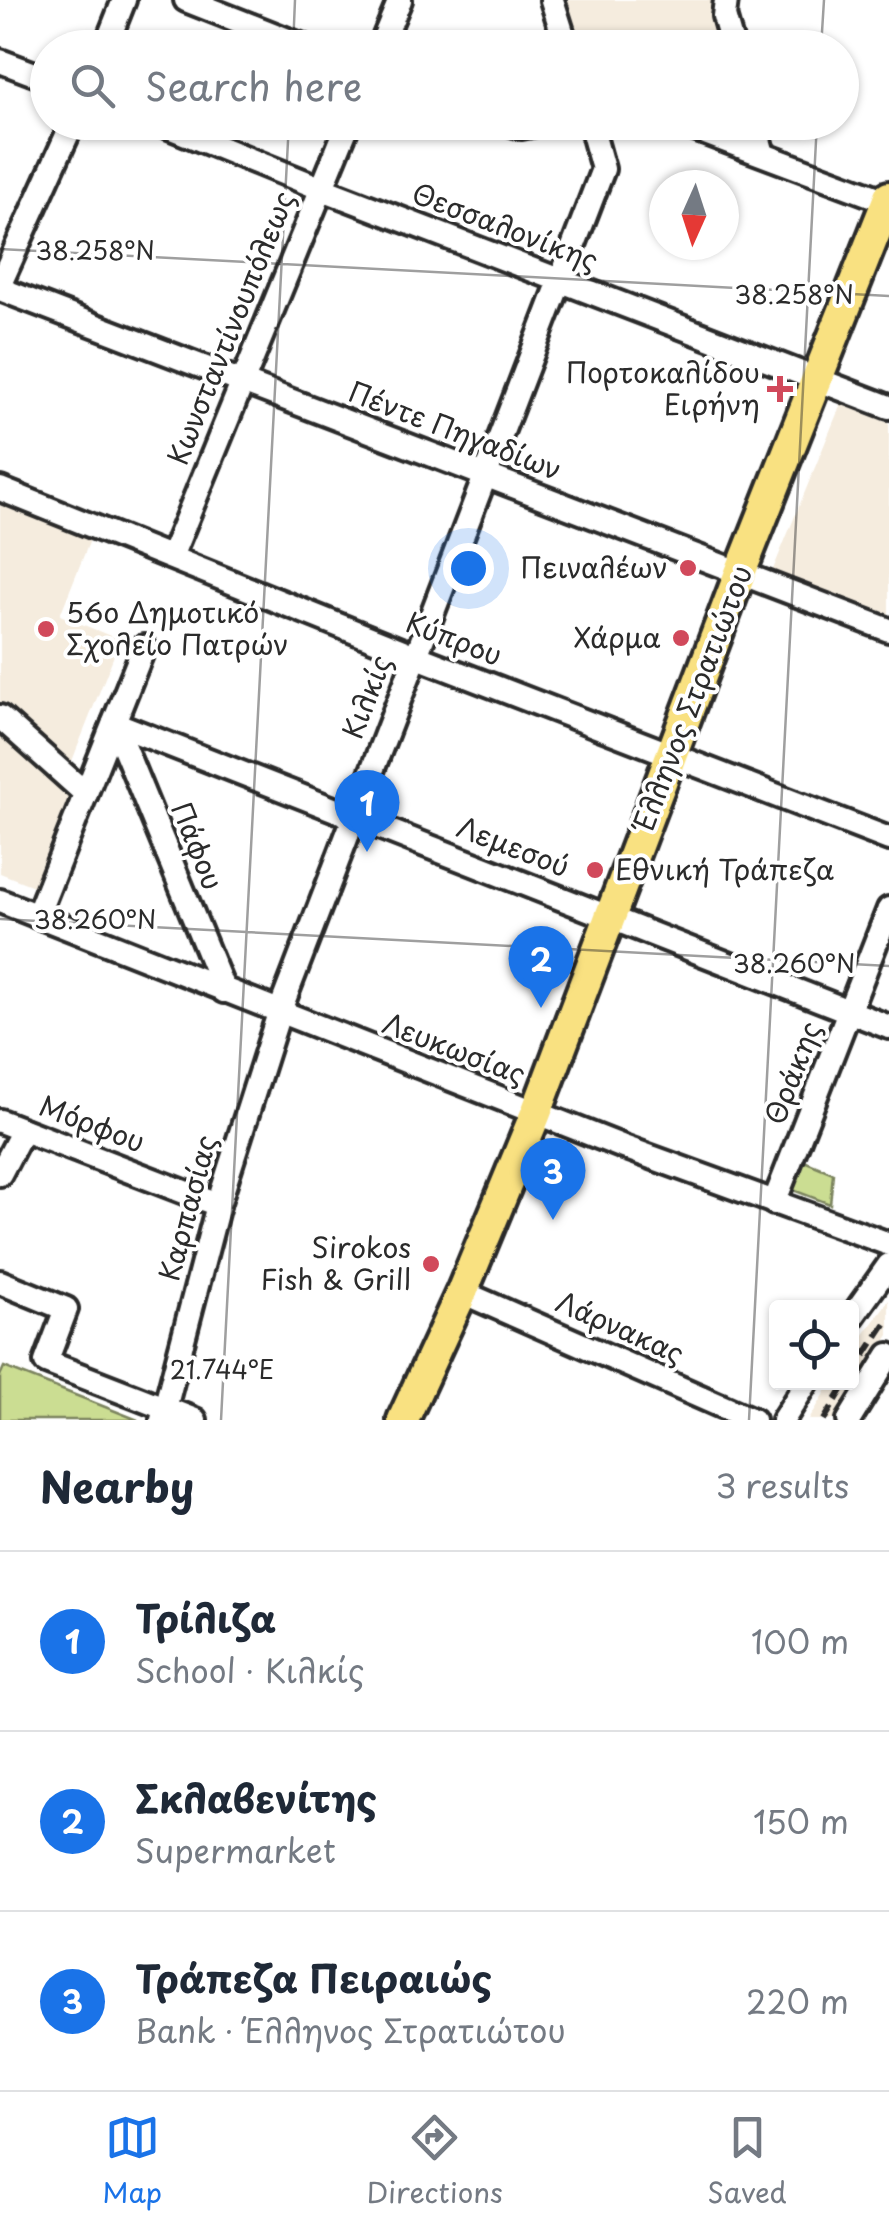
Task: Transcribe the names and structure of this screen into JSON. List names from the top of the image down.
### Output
{
  "streets": {
    "main road": ["Έλληνος Στρατιώτου"],
    "street": [
      "Θεσσαλονίκης",
      "Κωνσταντίνουπόλεως",
      "Πέντε Πηγαδίων",
      "Κύπρου",
      "Κιλκίς",
      "Πάφου",
      "Λεμεσού",
      "Λευκωσίας",
      "Θράκης",
      "Μόρφου",
      "Καρπασίας",
      "Λάρνακας"
    ]
  },
  "crossings": [
    ["Θεσσαλονίκης", "Κωνσταντίνουπόλεως"],
    ["Θεσσαλονίκης", "Κιλκίς"],
    ["Θεσσαλονίκης", "Έλληνος Στρατιώτου"],
    ["Κωνσταντίνουπόλεως", "Πέντε Πηγαδίων"],
    ["Κωνσταντίνουπόλεως", "Κύπρου"],
    ["Πέντε Πηγαδίων", "Κιλκίς"],
    ["Πέντε Πηγαδίων", "Έλληνος Στρατιώτου"],
    ["Κύπρου", "Κιλκίς"],
    ["Κύπρου", "Έλληνος Στρατιώτου"],
    ["Κιλκίς", "Λεμεσού"],
    ["Κιλκίς", "Λευκωσίας"],
    ["Κιλκίς", "Καρπασίας"],
    ["Έλληνος Στρατιώτου", "Λεμεσού"],
    ["Έλληνος Στρατιώτου", "Λευκωσίας"],
    ["Έλληνος Στρατιώτου", "Λάρνακας"],
    ["Πάφου", "Λεμεσού"],
    ["Πάφου", "Λευκωσίας"],
    ["Λεμεσού", "Θράκης"],
    ["Λευκωσίας", "Θράκης"],
    ["Λευκωσίας", "Καρπασίας"],
    ["Μόρφου", "Καρπασίας"]
  ],
  "places": {
    "health": ["Πορτοκαλίδου Ειρήνη"],
    "other": [
      "Πειναλέων",
      "56ο Δημοτικό Σχολείο Πατρών",
      "Χάρμα",
      "Εθνική Τράπεζα",
      "Sirokos Fish & Grill"
    ]
  },
  "north": "bottom",
  "page": {
    "search": "Search here",
    "pins": ["1", "2", "3"],
    "heading": ["Nearby", "3 results"],
    "list": [
      {
        "mark": "1",
        "name": "Τρίλιζα",
        "note": "School · Κιλκίς",
        "value": "100 m"
      },
      {
        "mark": "2",
        "name": "Σκλαβενίτης",
        "note": "Supermarket",
        "value": "150 m"
      },
      {
        "mark": "3",
        "name": "Τράπεζα Πειραιώς",
        "note": "Bank · Έλληνος Στρατιώτου",
        "value": "220 m"
      }
    ],
    "nav": ["Map", "Directions", "Saved"]
  },
  "coordinates": ["38.258°N", "38.260°N", "21.744°E"]
}
